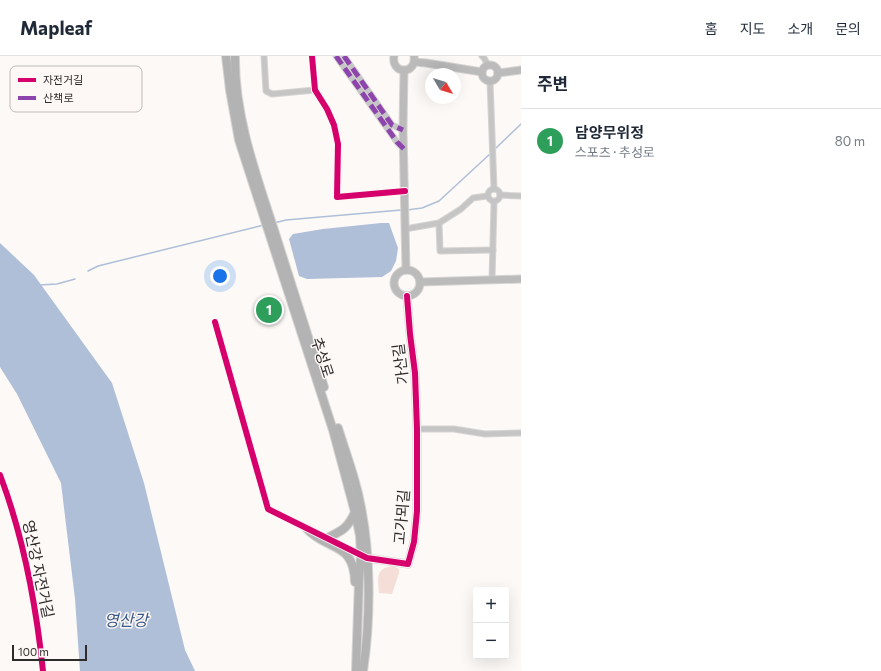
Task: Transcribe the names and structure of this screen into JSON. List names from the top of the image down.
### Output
{
  "streets": {
    "main road": ["추성로"],
    "street": ["가산길", "고가뫼길"],
    "cycle path": ["영산강 자전거길"]
  },
  "crossings": [
    ["추성로", "고가뫼길"],
    ["가산길", "고가뫼길"]
  ],
  "water": ["영산강"],
  "legend": ["자전거길", "산책로"],
  "scale_bar": "100 m",
  "north": "bottom right",
  "page": {
    "header": "Mapleaf",
    "nav": [
      "홈",
      "지도",
      "소개",
      "문의"
    ],
    "heading": "주변",
    "list": [
      {
        "mark": "1",
        "name": "담양무위정",
        "note": "스포츠 · 추성로",
        "value": "80 m"
      }
    ],
    "pins": "1",
    "map_buttons": ["+", "−"],
    "scale": "100 m"
  }
}
